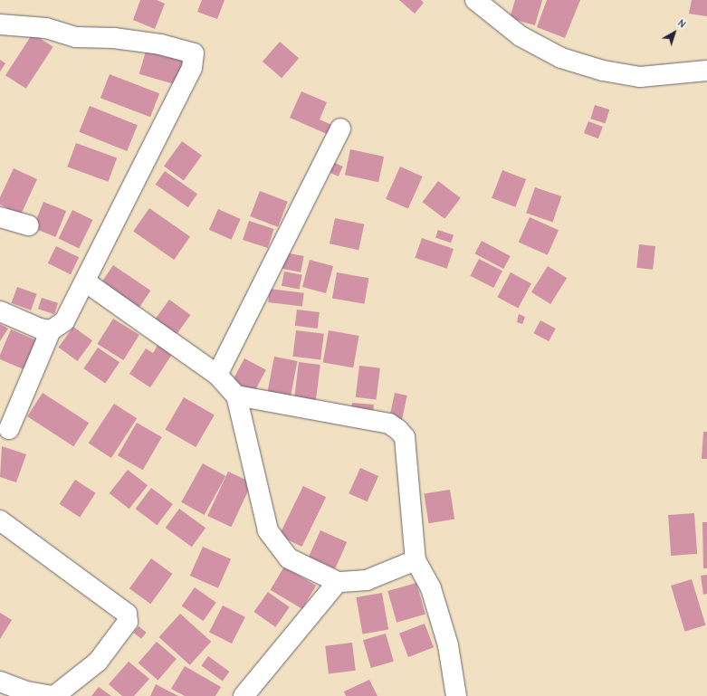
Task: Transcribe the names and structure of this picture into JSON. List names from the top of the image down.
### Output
{
  "north": "top right"
}
